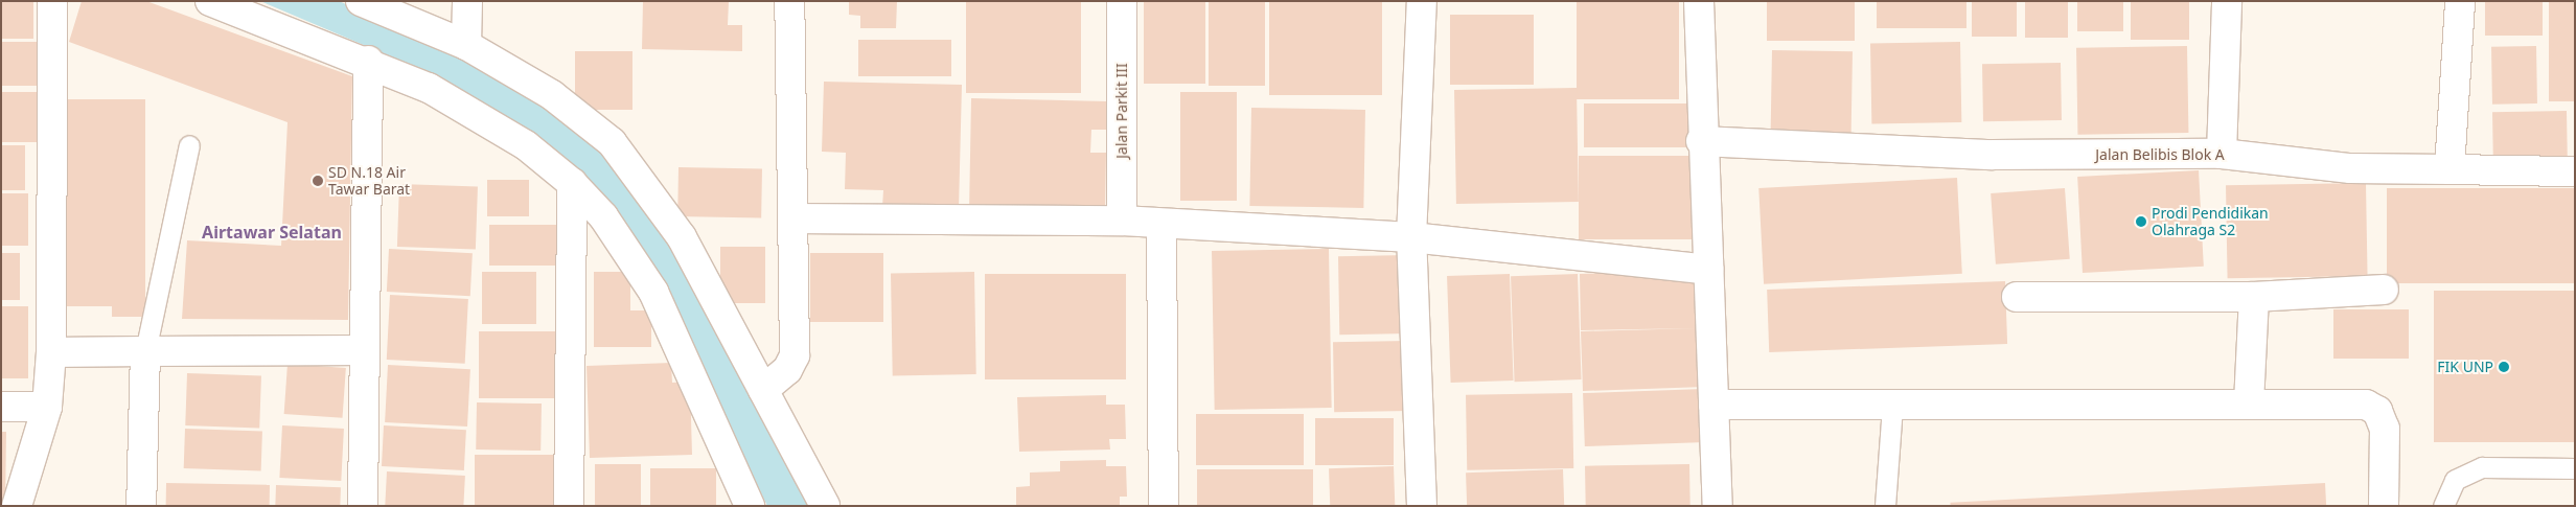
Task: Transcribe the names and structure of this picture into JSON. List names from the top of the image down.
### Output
{
  "streets": {
    "street": ["Jalan Parkit III", "Jalan Belibis Blok A"]
  },
  "districts": ["Airtawar Selatan"],
  "places": ["SD N.18 Air Tawar Barat", "Prodi Pendidikan Olahraga S2", "FIK UNP"]
}
